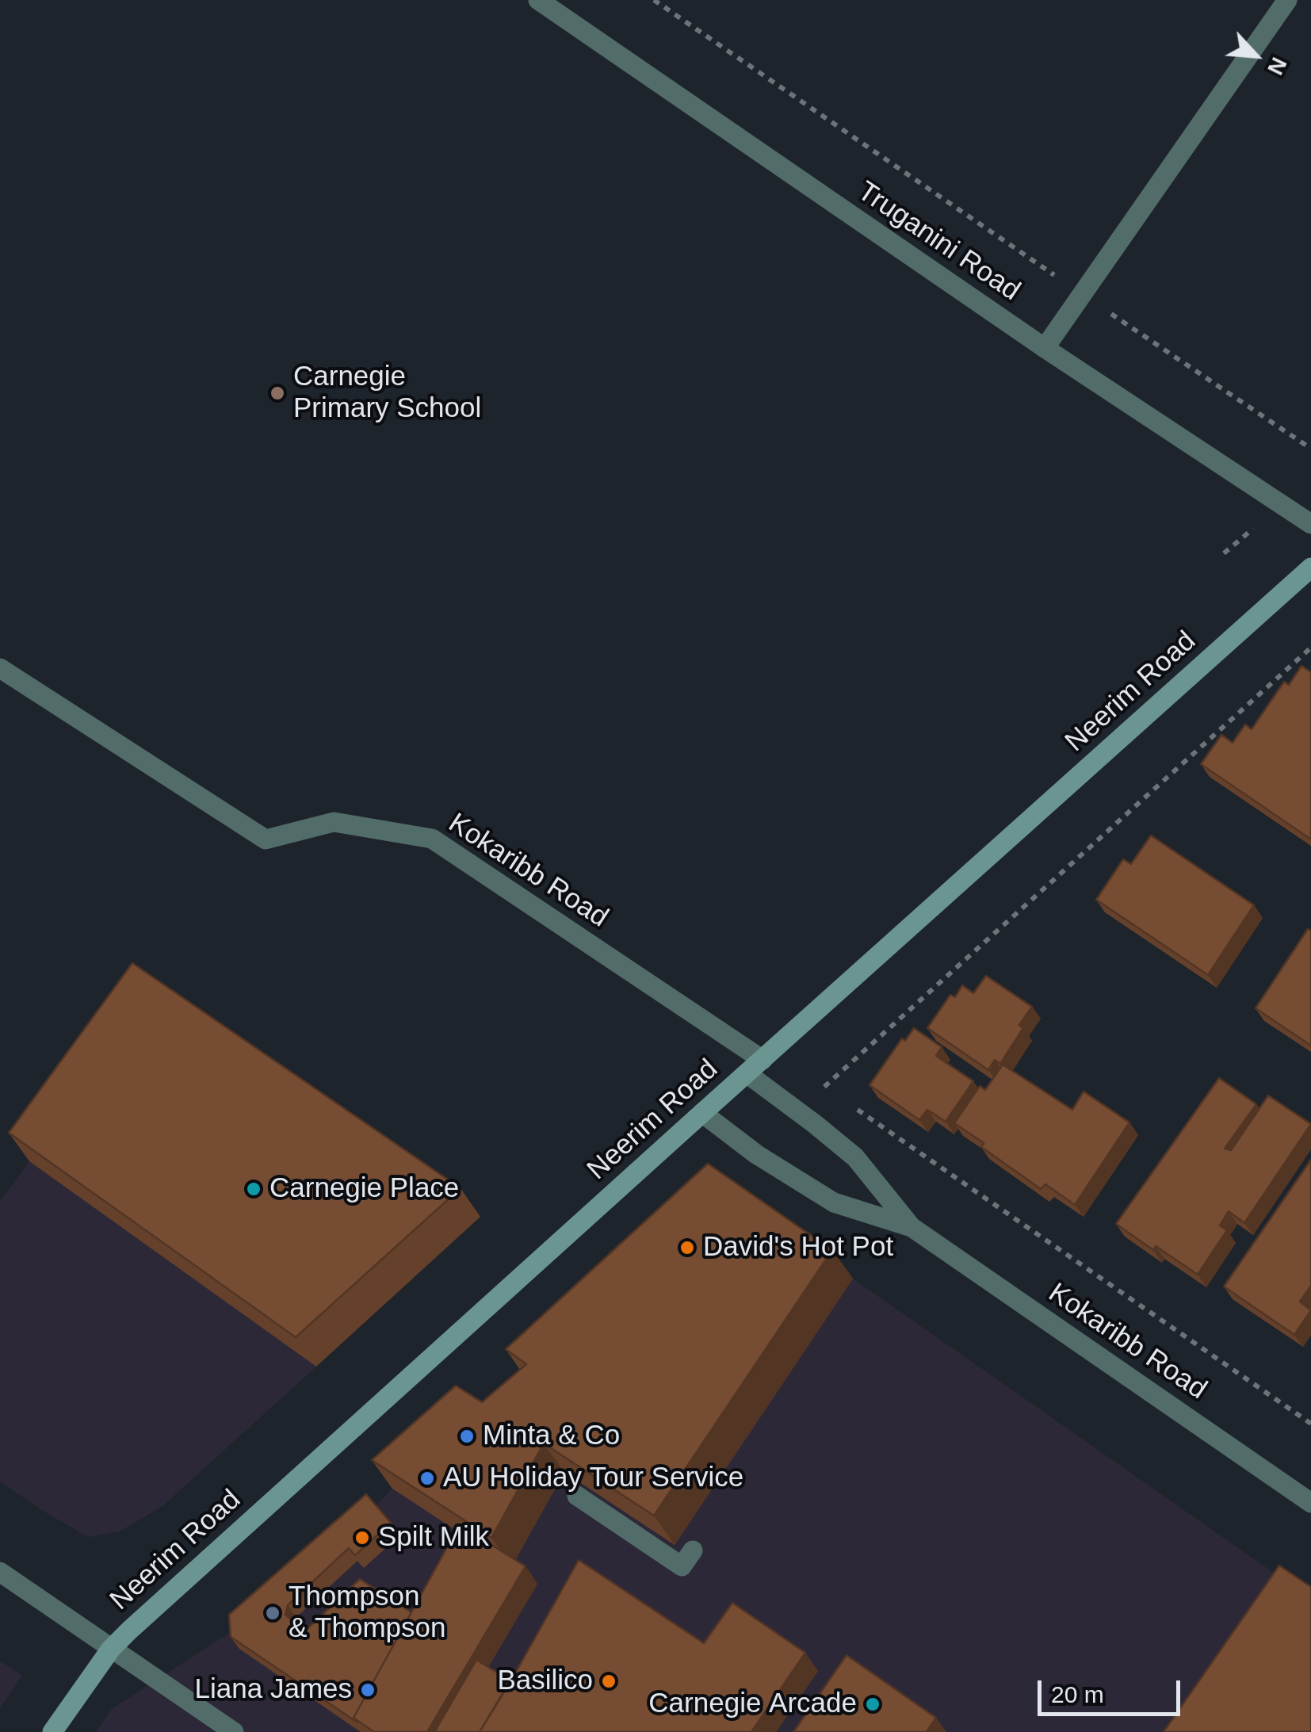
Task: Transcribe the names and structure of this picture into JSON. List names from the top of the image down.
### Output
{
  "streets": {
    "main road": ["Neerim Road"],
    "street": ["Truganini Road", "Kokaribb Road"]
  },
  "crossings": [
    ["Neerim Road", "Kokaribb Road"]
  ],
  "places": [
    "Carnegie Primary School",
    "Carnegie Place",
    "David's Hot Pot",
    "Minta & Co",
    "AU Holiday Tour Service",
    "Spilt Milk",
    "Thompson & Thompson",
    "Basilico",
    "Liana James",
    "Carnegie Arcade"
  ],
  "scale_bar": "20 m",
  "north": "bottom right"
}
